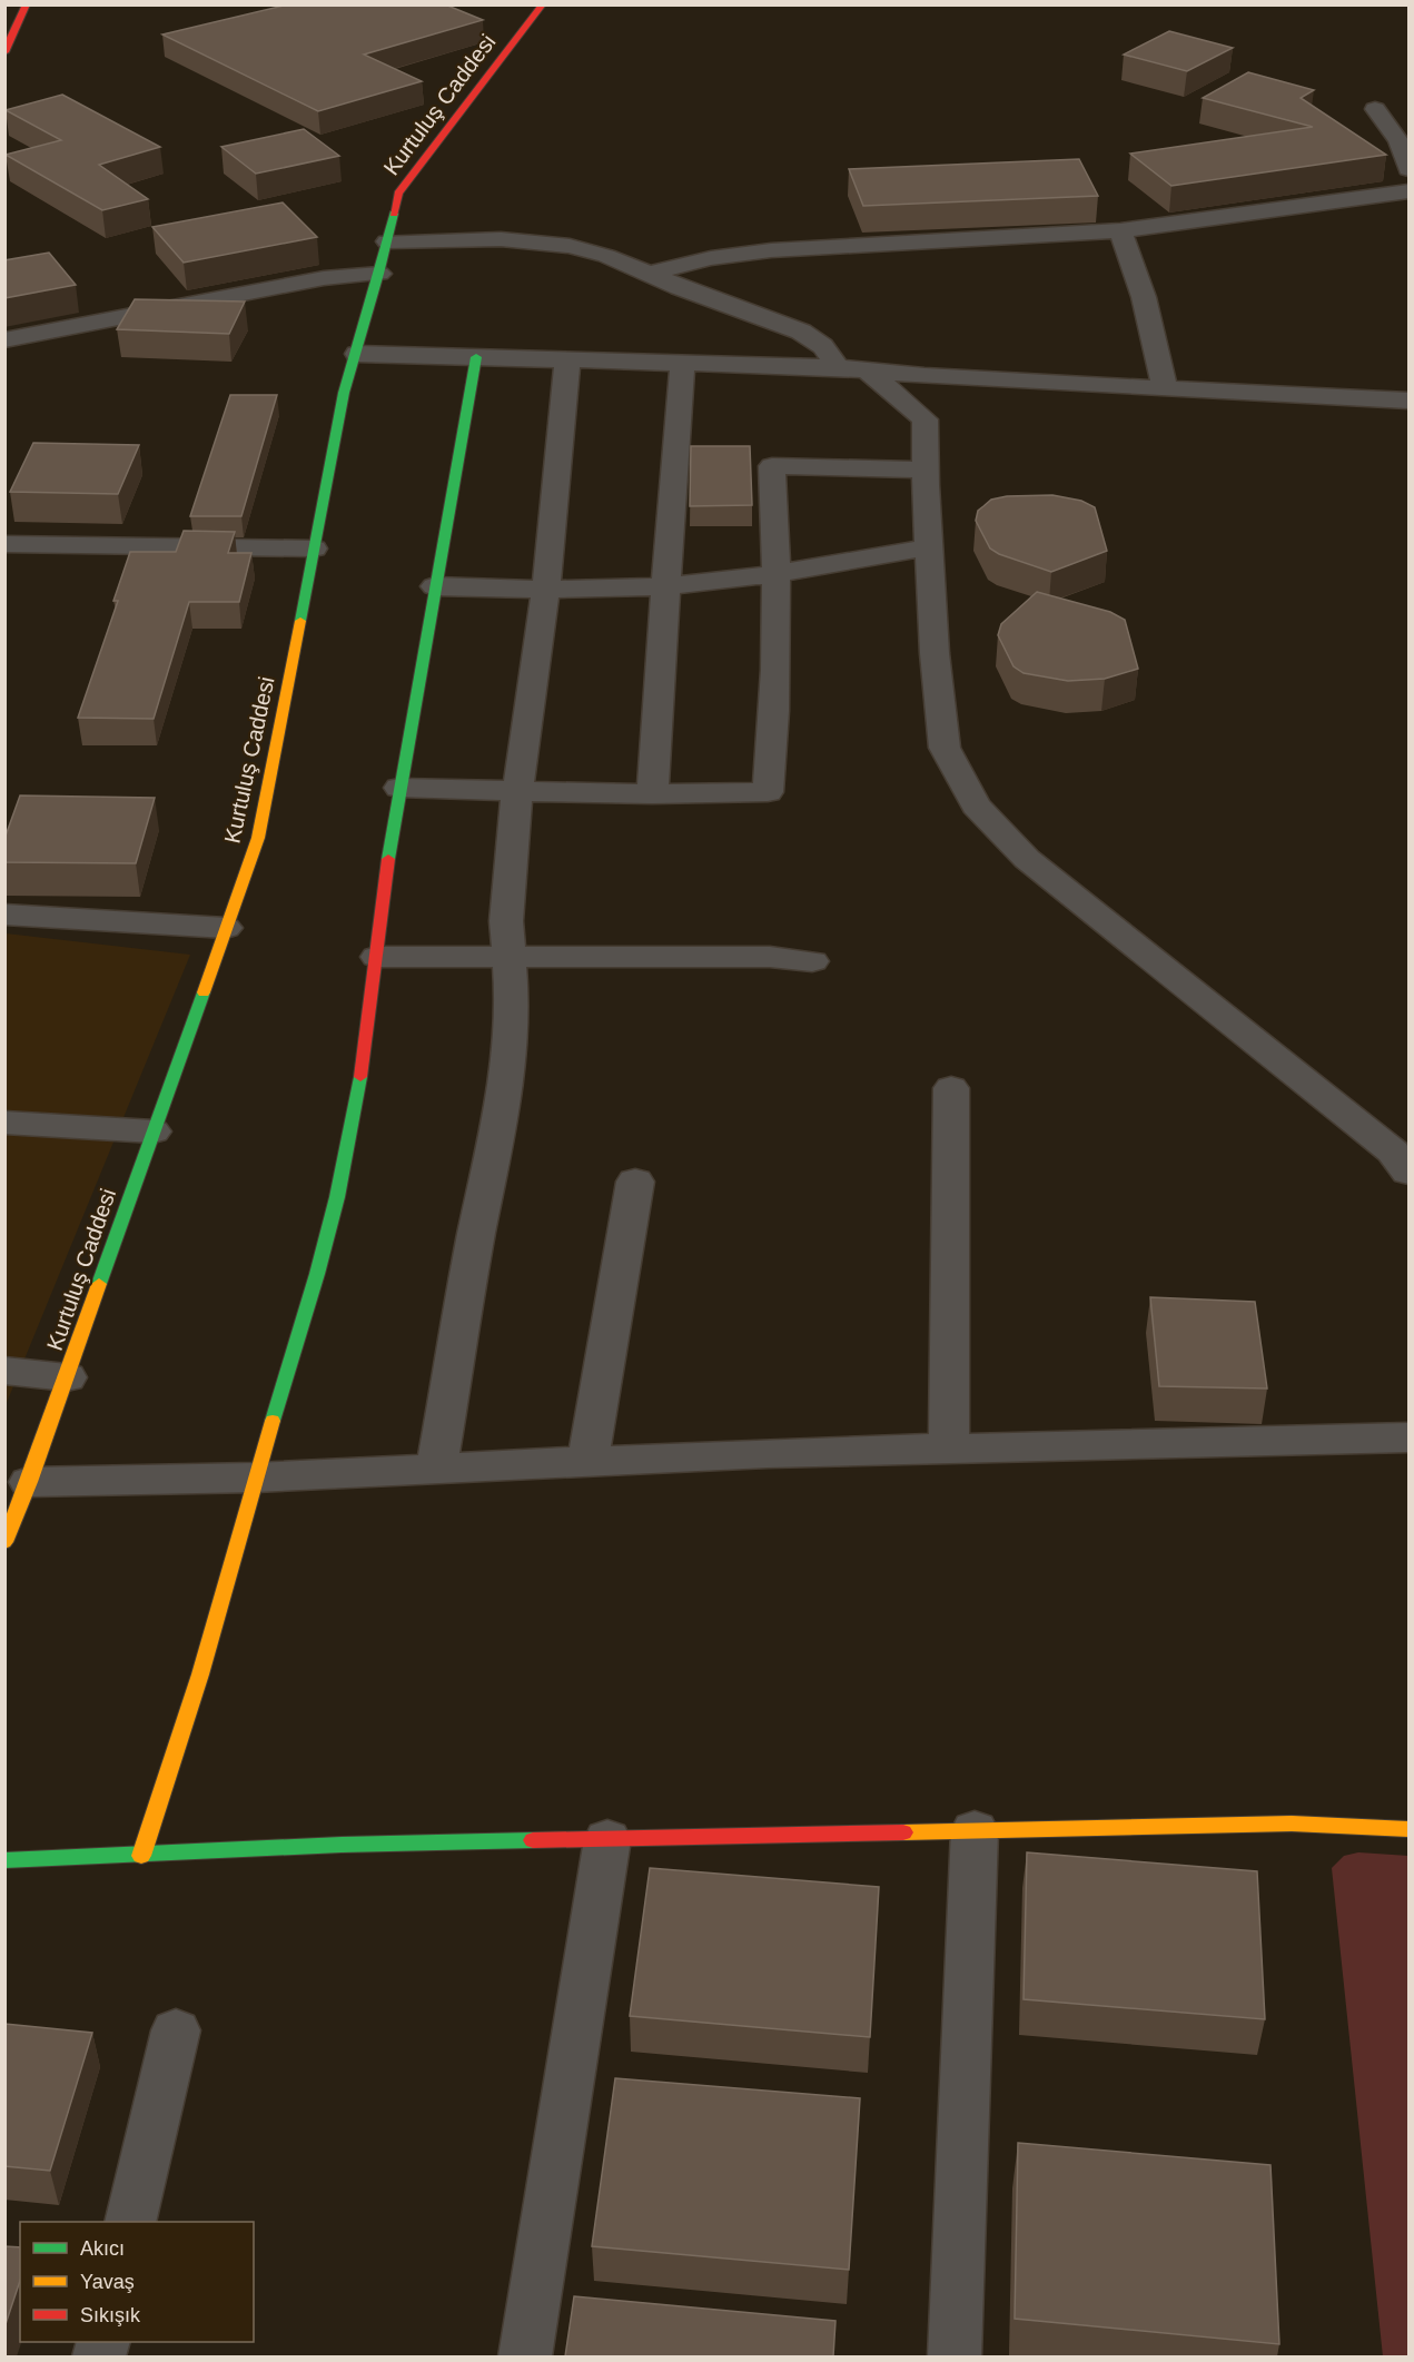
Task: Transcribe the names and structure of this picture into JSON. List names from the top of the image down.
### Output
{
  "streets": {
    "main road": ["Kurtuluş Caddesi"]
  },
  "legend": ["Akıcı", "Yavaş", "Sıkışık"]
}
